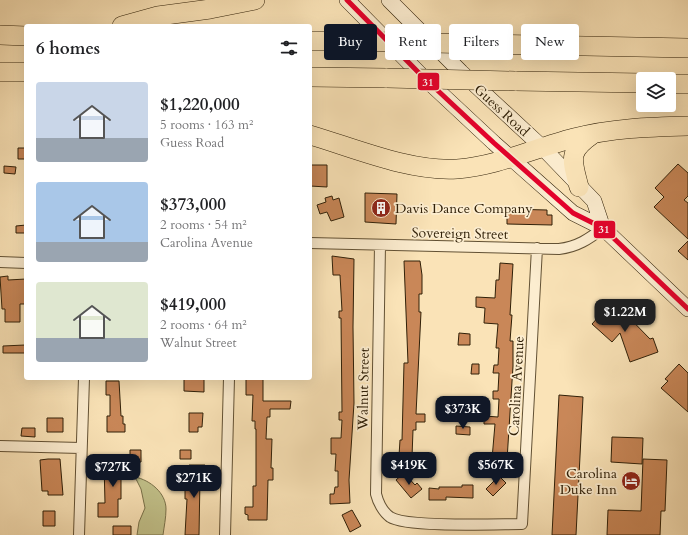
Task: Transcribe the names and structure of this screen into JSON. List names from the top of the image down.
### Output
{
  "streets": {
    "main road": ["Guess Road"],
    "street": ["Sovereign Street", "Carolina Avenue", "Walnut Street"]
  },
  "crossings": [
    ["Guess Road", "Sovereign Street"],
    ["Sovereign Street", "Carolina Avenue"],
    ["Sovereign Street", "Walnut Street"],
    ["Carolina Avenue", "Walnut Street"]
  ],
  "places": {
    "building": ["Davis Dance Company"],
    "hotel": ["Carolina Duke Inn"]
  },
  "lines": ["transit line 31"],
  "page": {
    "chip": [
      "Buy",
      "Rent",
      "Filters",
      "New"
    ],
    "heading": "6 homes",
    "list": [
      {
        "name": "$1,220,000",
        "note": "5 rooms · 163 m² · Guess Road"
      },
      {
        "name": "$373,000",
        "note": "2 rooms · 54 m² · Carolina Avenue"
      },
      {
        "name": "$419,000",
        "note": "2 rooms · 64 m² · Walnut Street"
      }
    ],
    "price": [
      "$1.22M",
      "$373K",
      "$419K",
      "$567K",
      "$727K",
      "$271K"
    ]
  }
}
